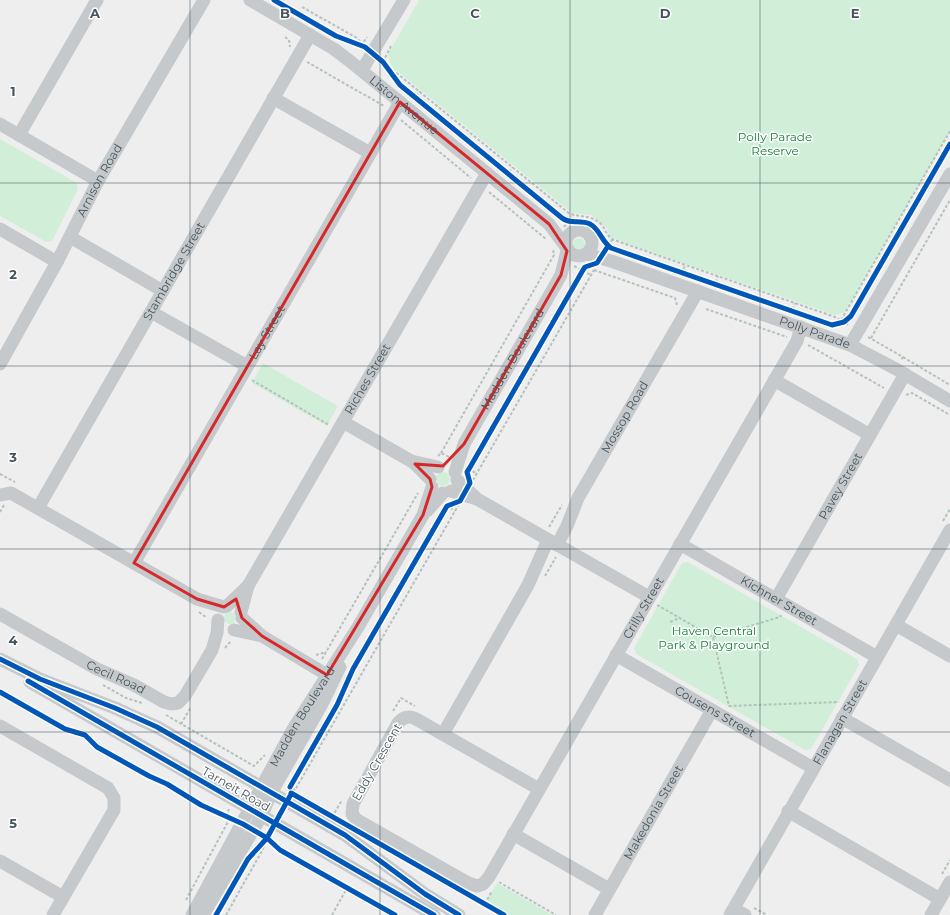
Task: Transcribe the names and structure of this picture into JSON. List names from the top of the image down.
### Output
{
  "streets": {
    "street": [
      "Liston Avenue",
      "Arnison Road",
      "Stambridge Street",
      "Polly Parade",
      "Lay Street",
      "Madden Boulevard",
      "Riches Street",
      "Mossop Road",
      "Pavey Street",
      "Kichner Street",
      "Crilly Street",
      "Cecil Road",
      "Cousens Street",
      "Flanagan Street",
      "Eddy Crescent",
      "Tarneit Road",
      "Makedonia Street"
    ]
  },
  "crossings": [
    ["Liston Avenue", "Stambridge Street"],
    ["Liston Avenue", "Polly Parade"],
    ["Liston Avenue", "Lay Street"],
    ["Liston Avenue", "Madden Boulevard"],
    ["Liston Avenue", "Riches Street"],
    ["Polly Parade", "Madden Boulevard"],
    ["Polly Parade", "Mossop Road"],
    ["Polly Parade", "Crilly Street"],
    ["Madden Boulevard", "Tarneit Road"],
    ["Riches Street", "Cecil Road"],
    ["Mossop Road", "Eddy Crescent"],
    ["Pavey Street", "Kichner Street"],
    ["Kichner Street", "Crilly Street"],
    ["Kichner Street", "Flanagan Street"],
    ["Crilly Street", "Cousens Street"],
    ["Crilly Street", "Eddy Crescent"],
    ["Cousens Street", "Flanagan Street"],
    ["Cousens Street", "Makedonia Street"]
  ],
  "parks": ["Polly Parade Reserve", "Haven Central Park & Playground"],
  "grid": {
    "columns": [
      "A",
      "B",
      "C",
      "D",
      "E"
    ],
    "rows": [
      "1",
      "2",
      "3",
      "4",
      "5"
    ]
  }
}
